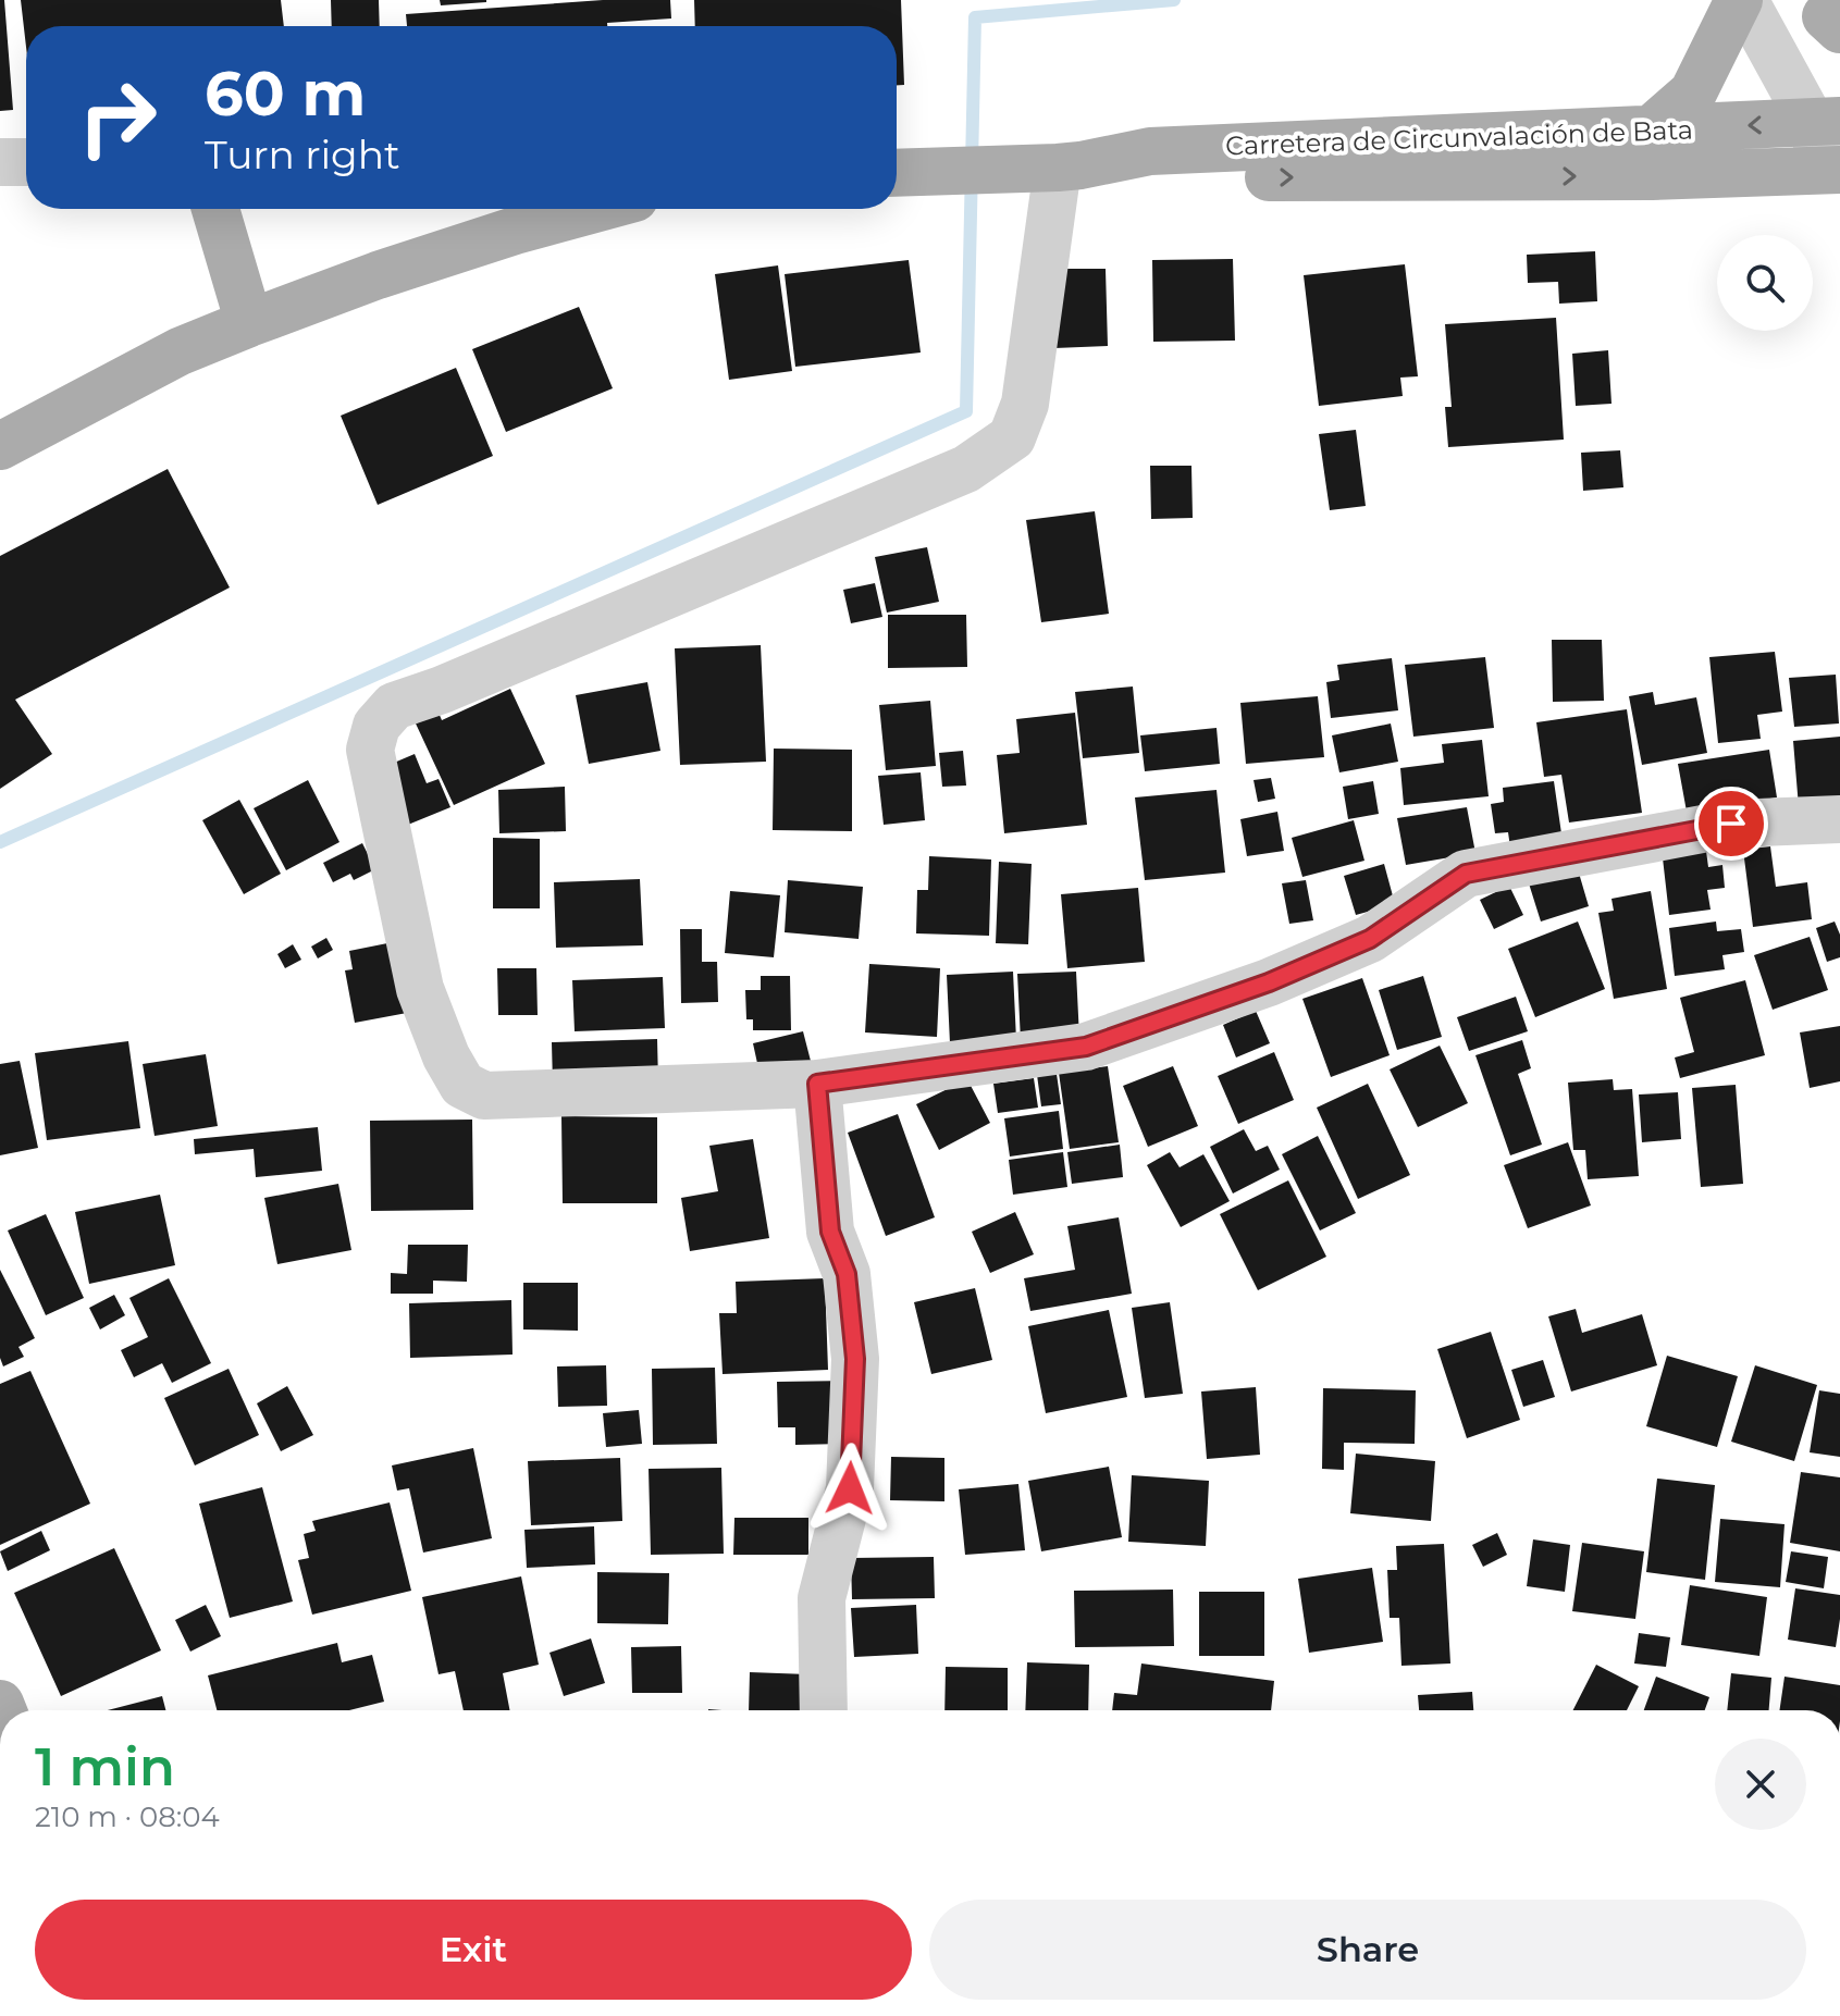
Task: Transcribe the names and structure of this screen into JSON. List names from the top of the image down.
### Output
{
  "streets": {
    "main road": ["Carretera de Circunvalación de Bata"]
  },
  "page": {
    "turn": ["60 m", "Turn right"],
    "heading": ["1 min", "210 m · 08:04"],
    "buttons": ["Exit", "Share"]
  }
}
